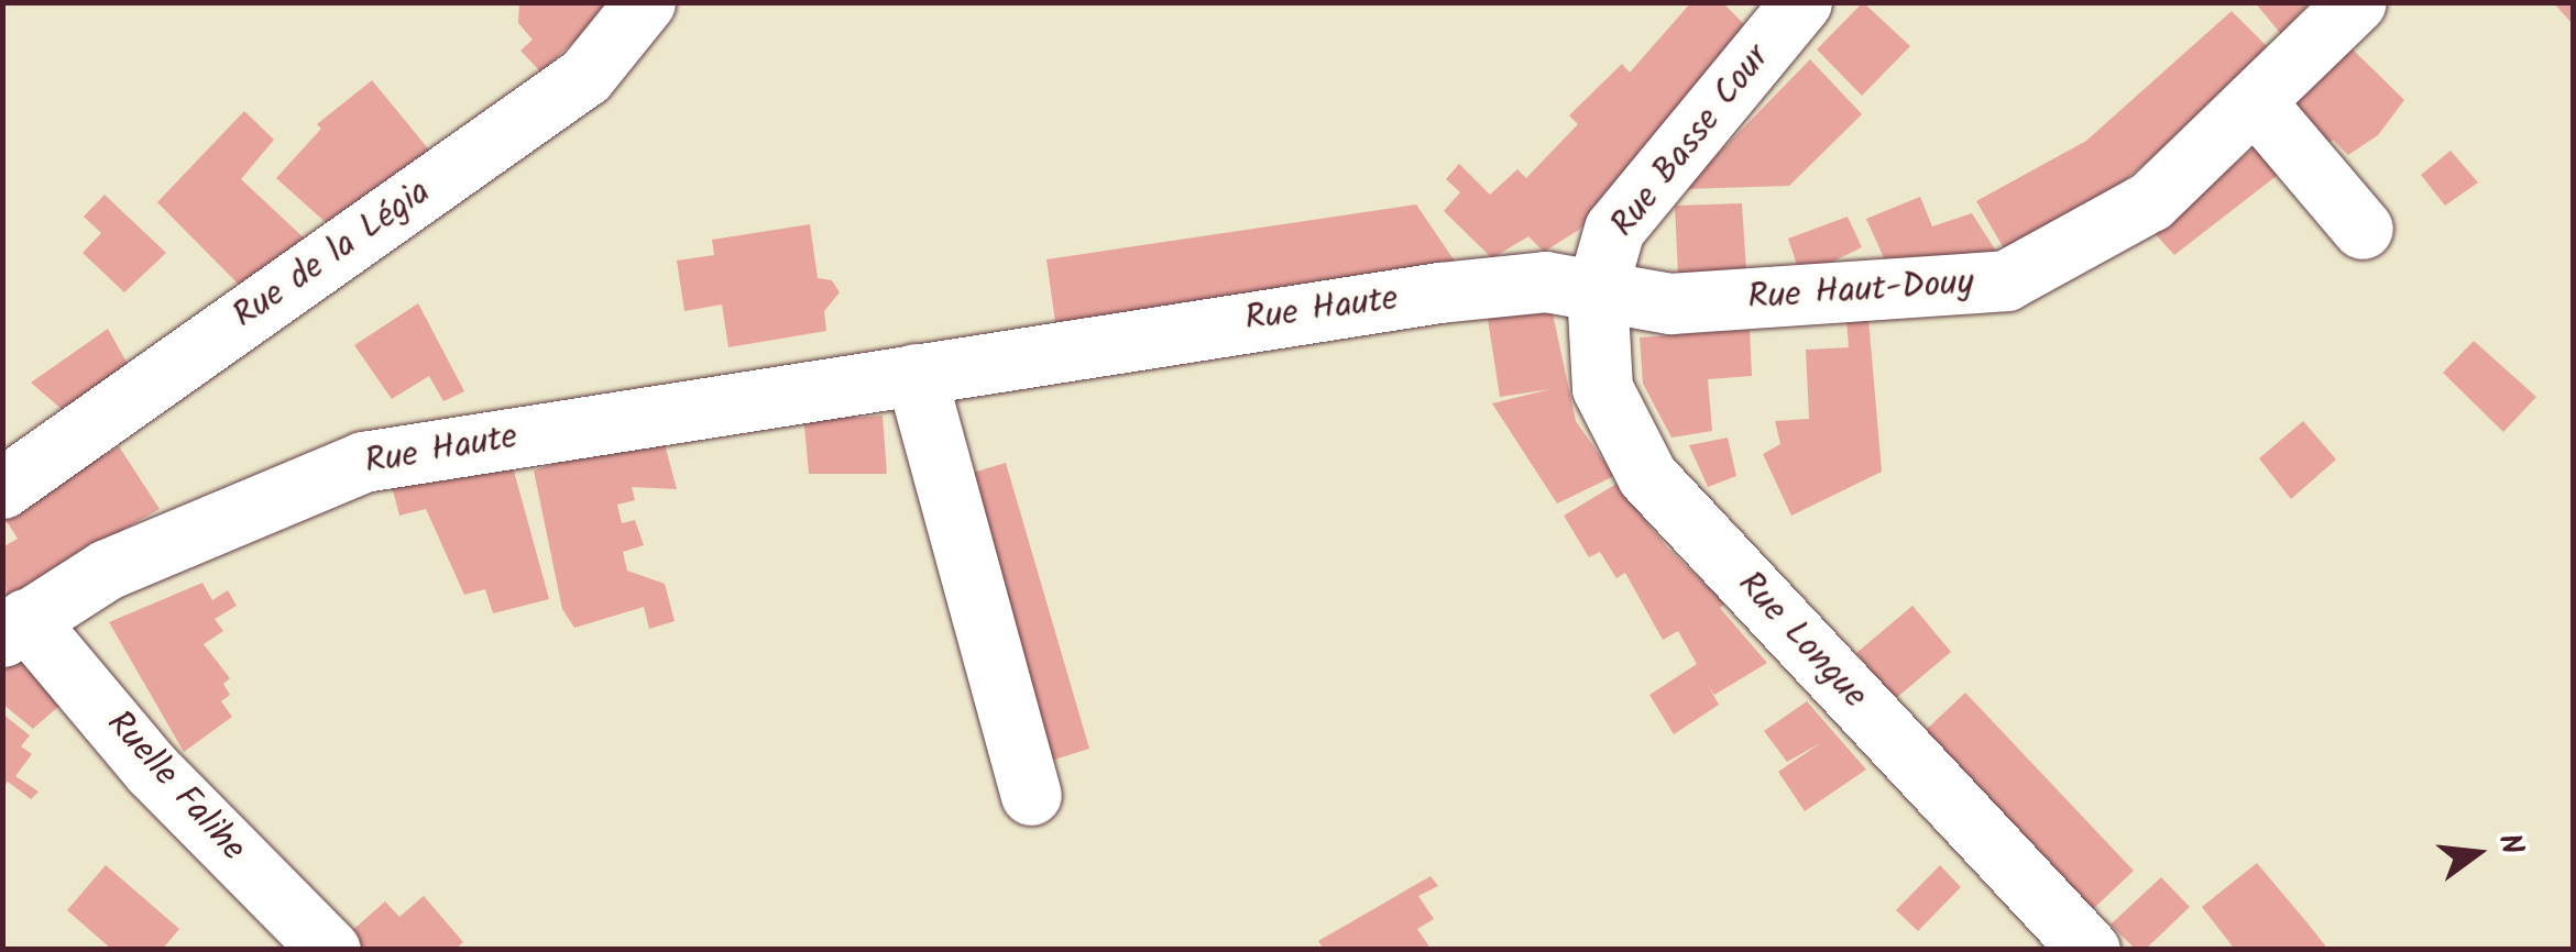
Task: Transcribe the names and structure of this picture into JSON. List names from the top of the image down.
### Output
{
  "streets": {
    "street": [
      "Rue Basse Cour",
      "Rue de la Légia",
      "Rue Haut-Douy",
      "Rue Haute",
      "Rue Longue",
      "Ruelle Falihe"
    ]
  },
  "crossings": [
    ["Rue Basse Cour", "Rue Haut-Douy"],
    ["Rue Basse Cour", "Rue Haute"],
    ["Rue Basse Cour", "Rue Longue"],
    ["Rue Haut-Douy", "Rue Haute"],
    ["Rue Haut-Douy", "Rue Longue"],
    ["Rue Haute", "Rue Longue"],
    ["Rue Haute", "Ruelle Falihe"]
  ],
  "north": "right"
}
